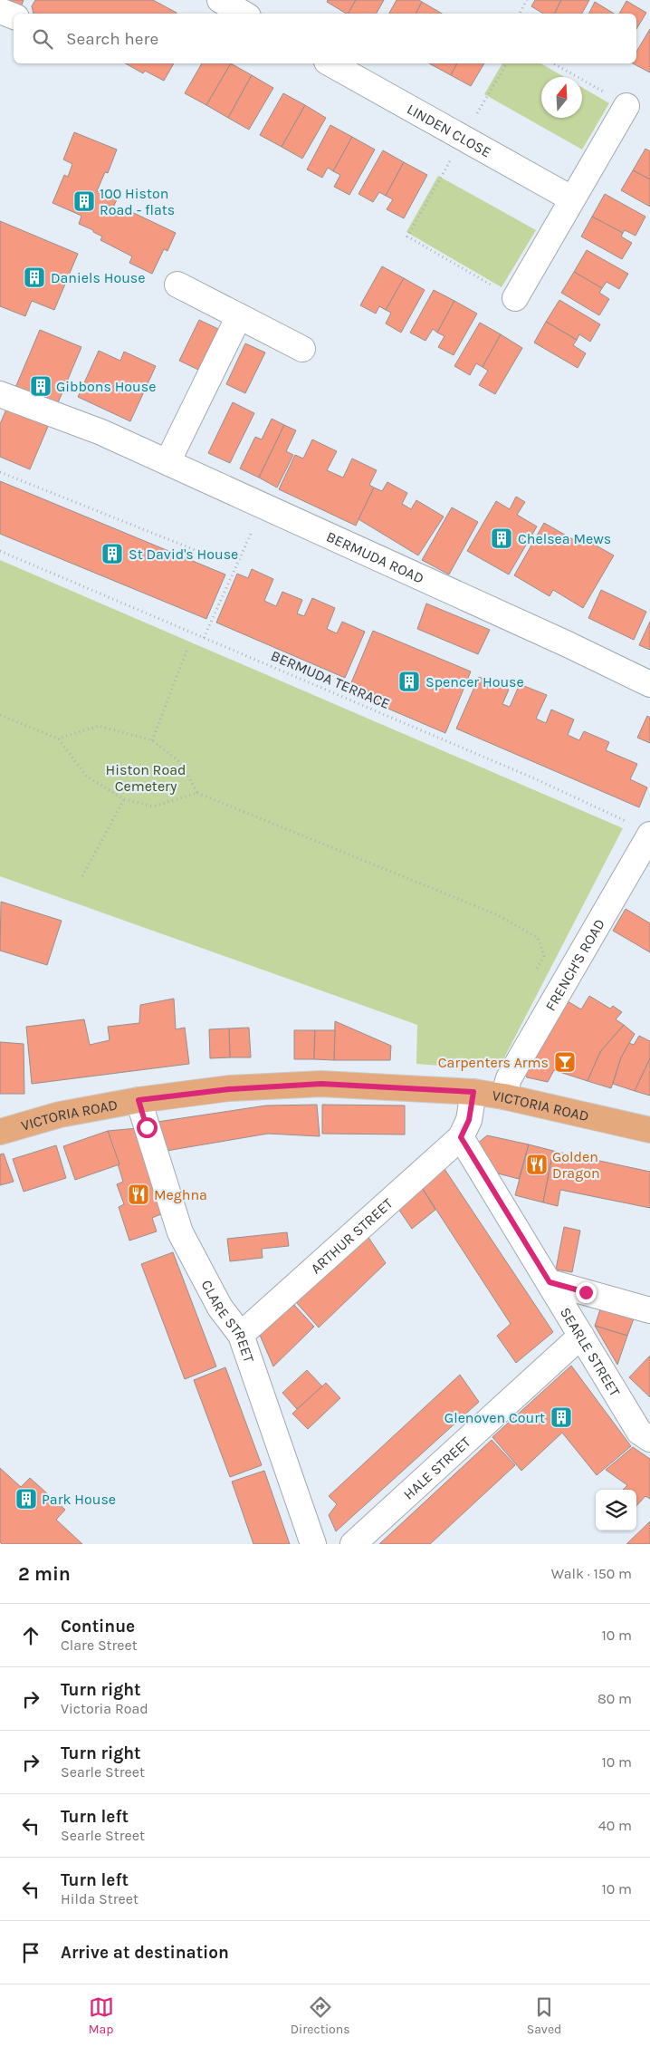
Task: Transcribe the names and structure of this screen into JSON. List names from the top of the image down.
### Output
{
  "streets": {
    "main road": ["VICTORIA ROAD"],
    "street": [
      "LINDEN CLOSE",
      "BERMUDA ROAD",
      "FRENCH'S ROAD",
      "ARTHUR STREET",
      "CLARE STREET",
      "SEARLE STREET",
      "HALE STREET"
    ],
    "path": ["BERMUDA TERRACE"]
  },
  "crossings": [
    ["BERMUDA TERRACE", "FRENCH'S ROAD"],
    ["FRENCH'S ROAD", "VICTORIA ROAD"],
    ["VICTORIA ROAD", "CLARE STREET"],
    ["ARTHUR STREET", "CLARE STREET"],
    ["ARTHUR STREET", "SEARLE STREET"],
    ["SEARLE STREET", "HALE STREET"]
  ],
  "parks": ["Histon Road Cemetery"],
  "places": {
    "building": [
      "100 Histon Road - flats",
      "Daniels House",
      "Gibbons House",
      "Chelsea Mews",
      "St David's House",
      "Spencer House",
      "Glenoven Court",
      "Park House"
    ],
    "bar": ["Carpenters Arms"],
    "restaurant": ["Golden Dragon", "Meghna"]
  },
  "north": "top",
  "page": {
    "search": "Search here",
    "heading": ["2 min", "Walk · 150 m"],
    "list": [
      ["Continue", "Clare Street", "10 m"],
      ["Turn right", "Victoria Road", "80 m"],
      ["Turn right", "Searle Street", "10 m"],
      ["Turn left", "Searle Street", "40 m"],
      ["Turn left", "Hilda Street", "10 m"],
      "Arrive at destination"
    ],
    "nav": ["Map", "Directions", "Saved"]
  }
}
